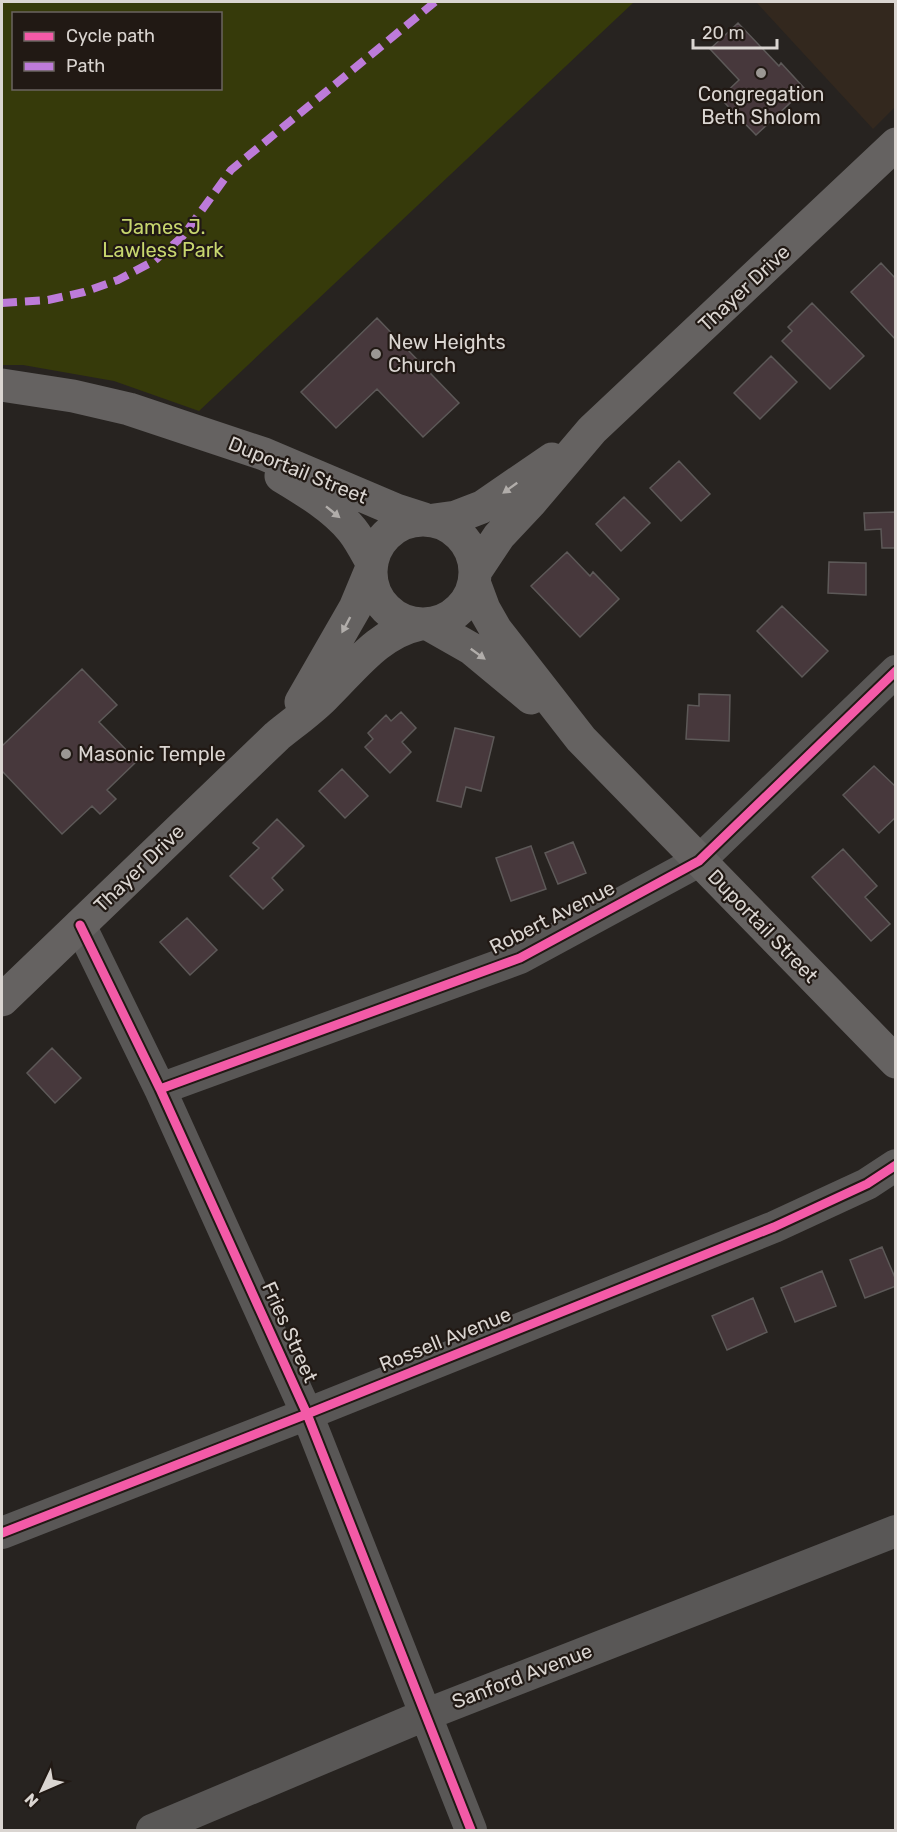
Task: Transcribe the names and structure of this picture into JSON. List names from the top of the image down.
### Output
{
  "streets": {
    "main road": ["Thayer Drive", "Duportail Street"],
    "street": [
      "Robert Avenue",
      "Fries Street",
      "Rossell Avenue",
      "Sanford Avenue"
    ]
  },
  "crossings": [
    ["Thayer Drive", "Duportail Street"],
    ["Thayer Drive", "Fries Street"],
    ["Duportail Street", "Robert Avenue"],
    ["Robert Avenue", "Fries Street"],
    ["Fries Street", "Rossell Avenue"],
    ["Fries Street", "Sanford Avenue"]
  ],
  "parks": ["James J. Lawless Park"],
  "places": ["Congregation Beth Sholom", "New Heights Church", "Masonic Temple"],
  "legend": ["Cycle path", "Path"],
  "scale_bar": "20 m",
  "north": "bottom left"
}
